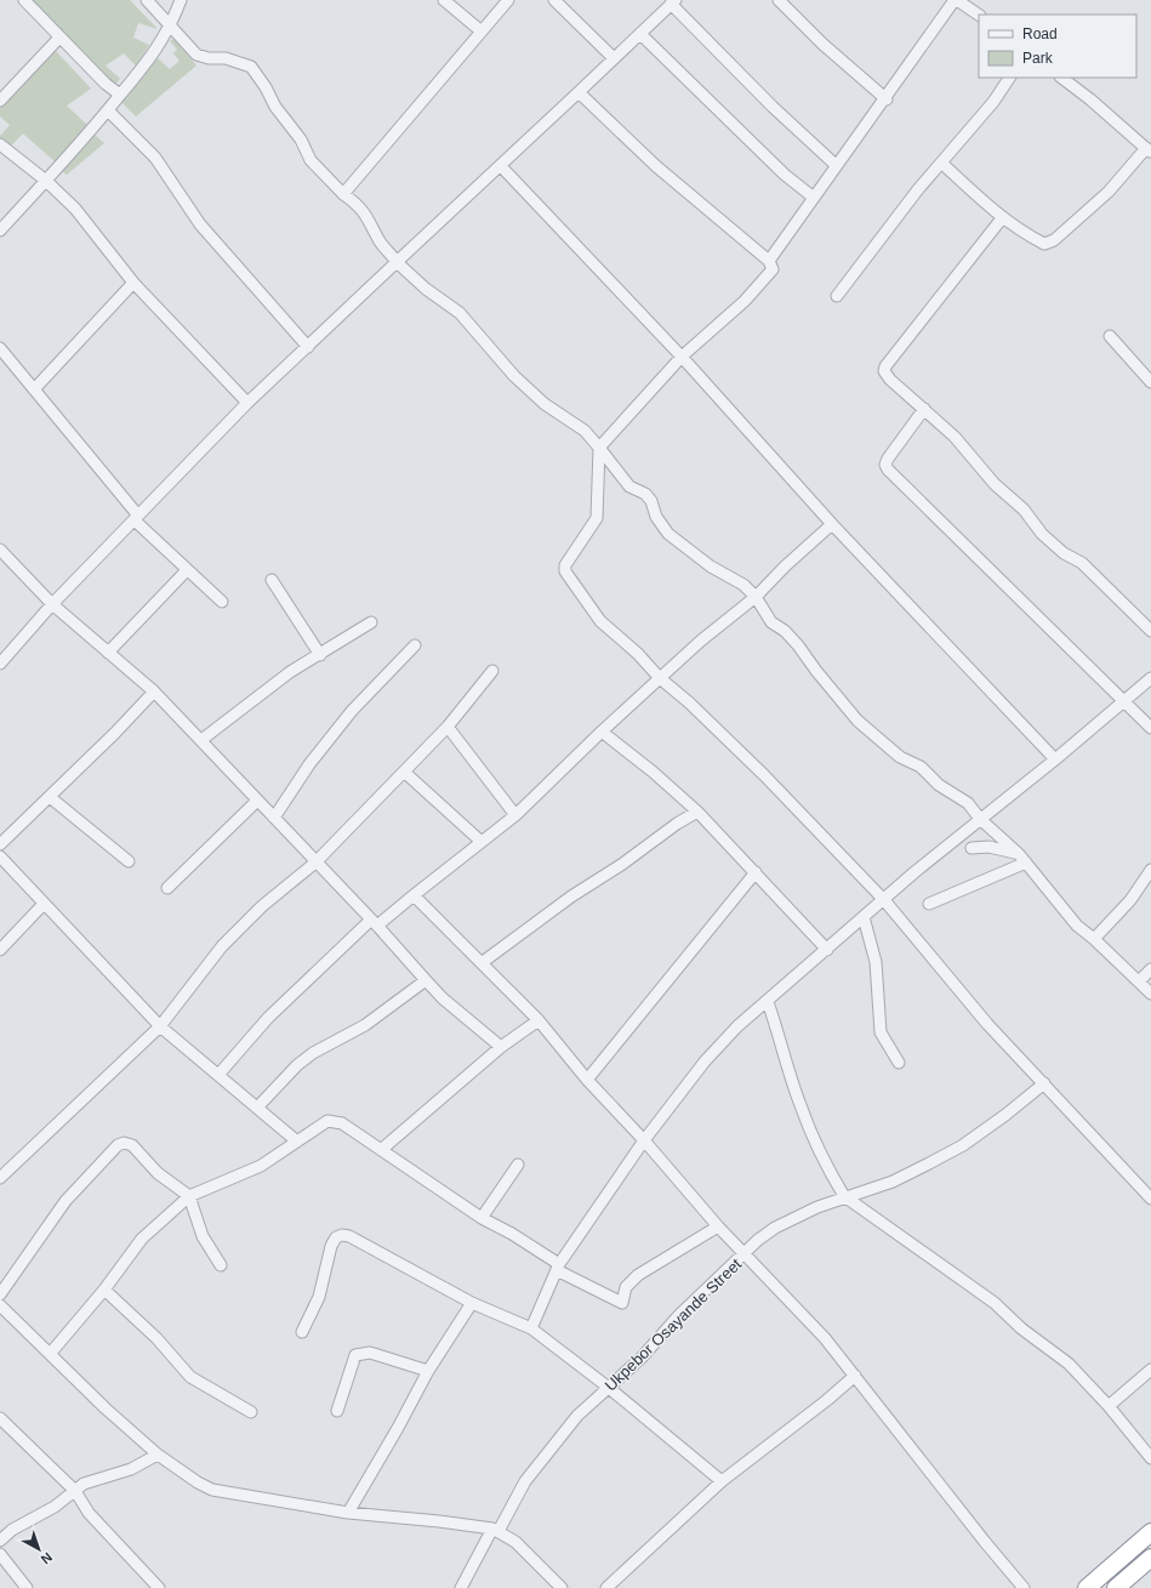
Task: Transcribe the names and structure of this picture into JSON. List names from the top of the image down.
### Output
{
  "streets": {
    "street": ["Ukpebor Osayande Street"]
  },
  "legend": ["Road", "Park"],
  "north": "bottom right"
}
